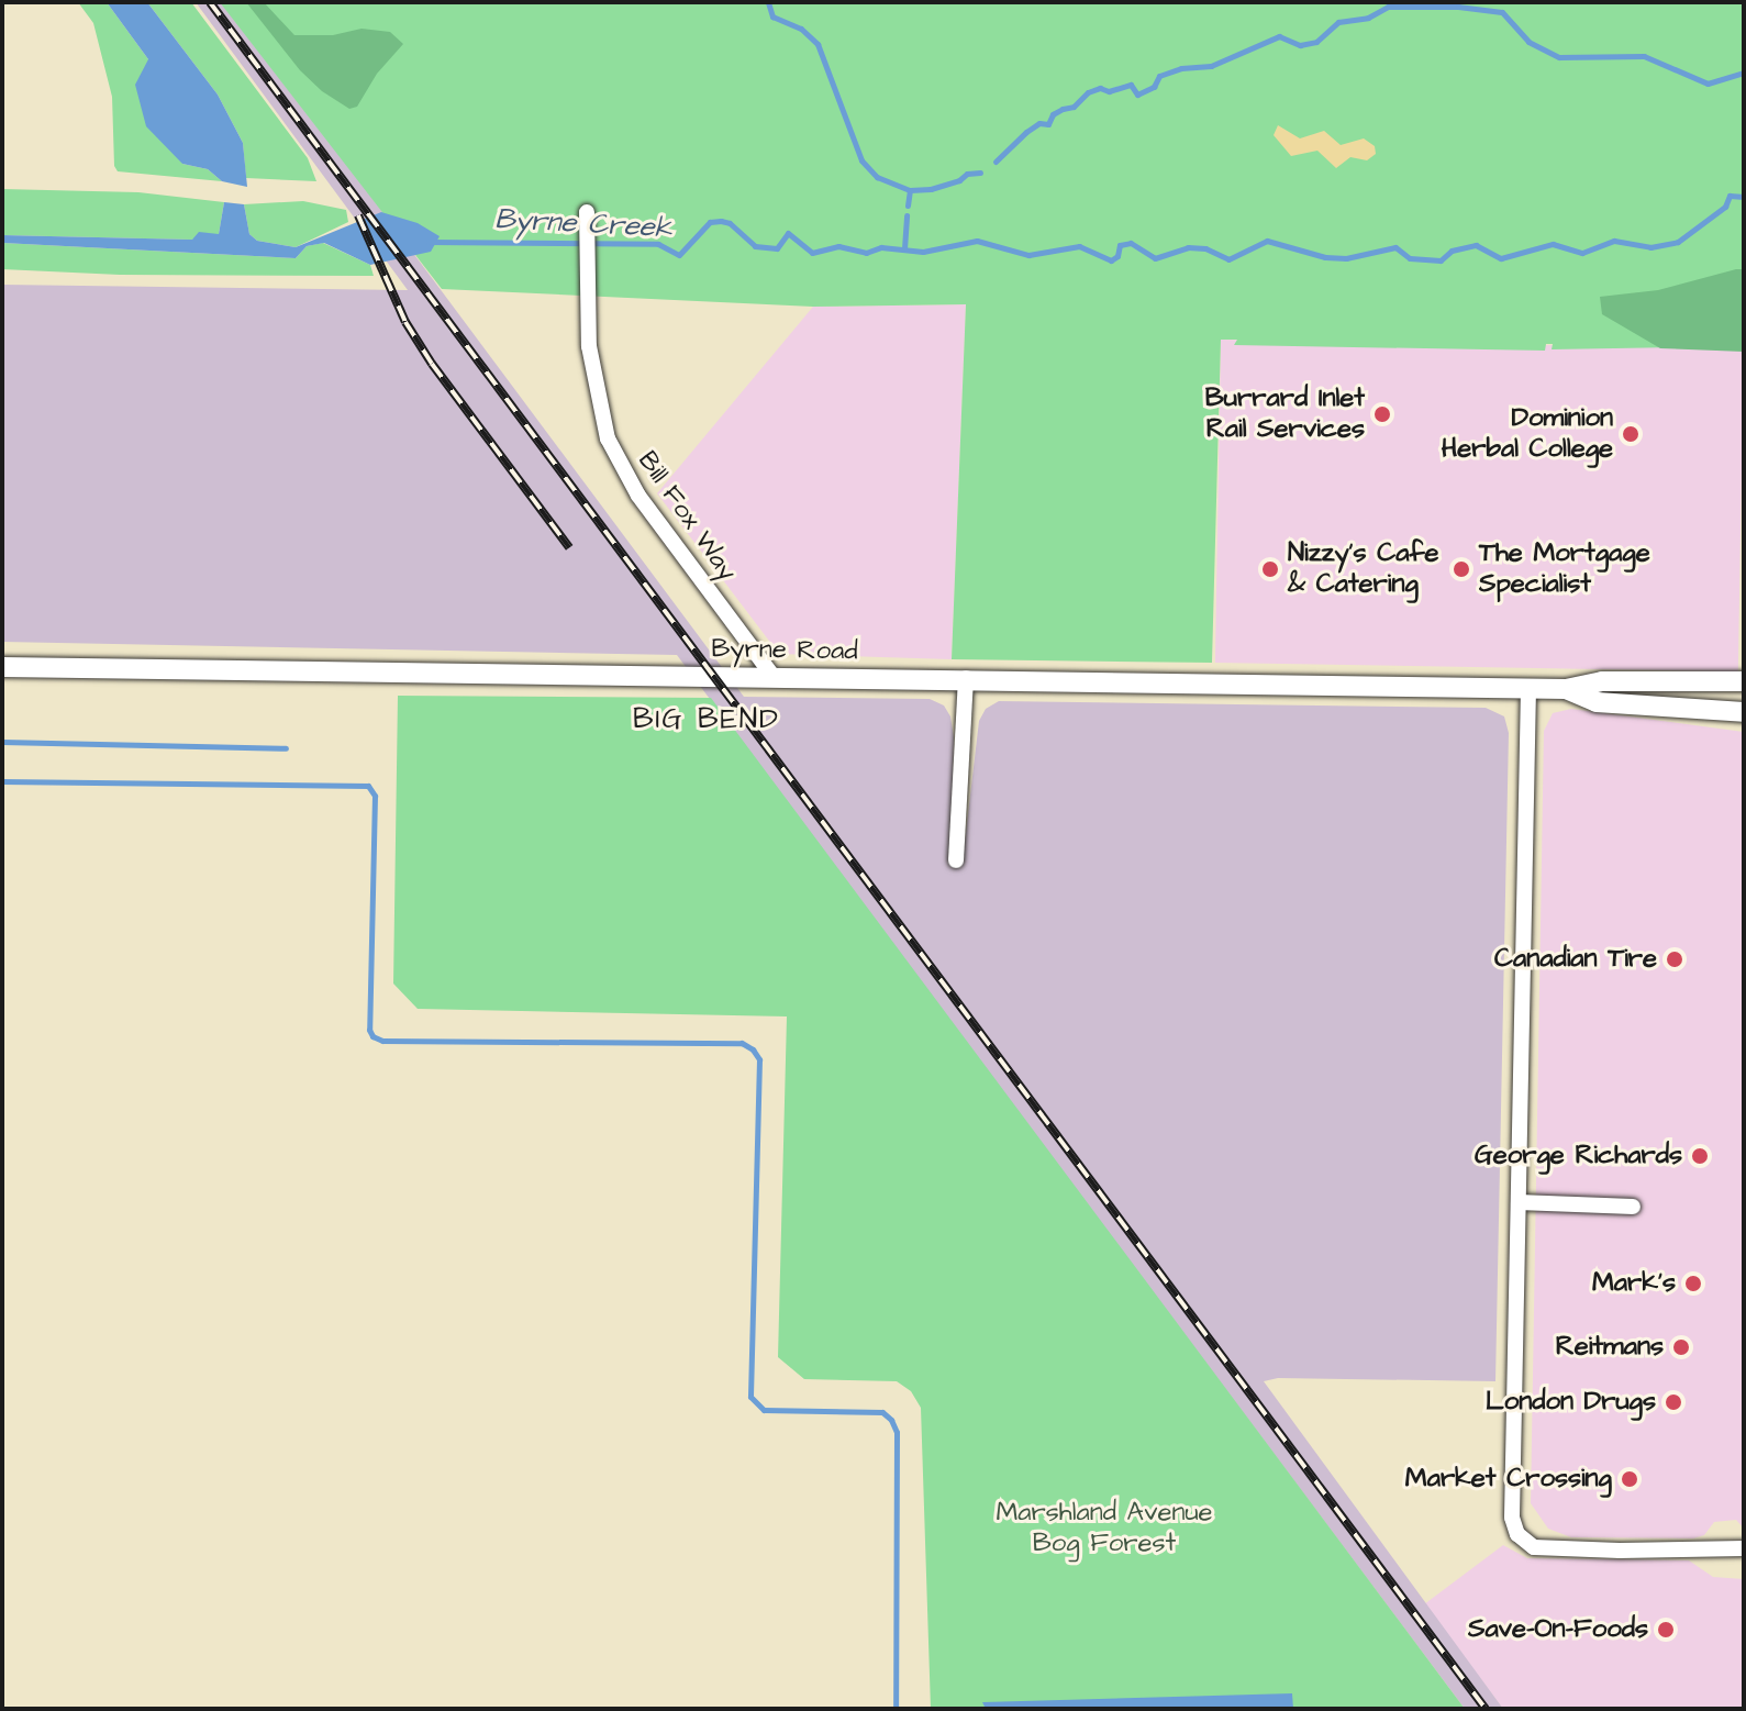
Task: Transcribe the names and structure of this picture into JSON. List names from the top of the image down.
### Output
{
  "streets": {
    "street": ["Bill Fox Way", "Byrne Road"]
  },
  "crossings": [
    ["Bill Fox Way", "Byrne Road"]
  ],
  "districts": ["BIG BEND"],
  "water": ["Byrne Creek"],
  "parks": ["Marshland Avenue Bog Forest"],
  "places": [
    "Burrard Inlet Rail Services",
    "Dominion Herbal College",
    "Nizzy's Cafe & Catering",
    "The Mortgage Specialist",
    "Canadian Tire",
    "George Richards",
    "Mark's",
    "Reitmans",
    "London Drugs",
    "Market Crossing",
    "Save-On-Foods"
  ]
}
